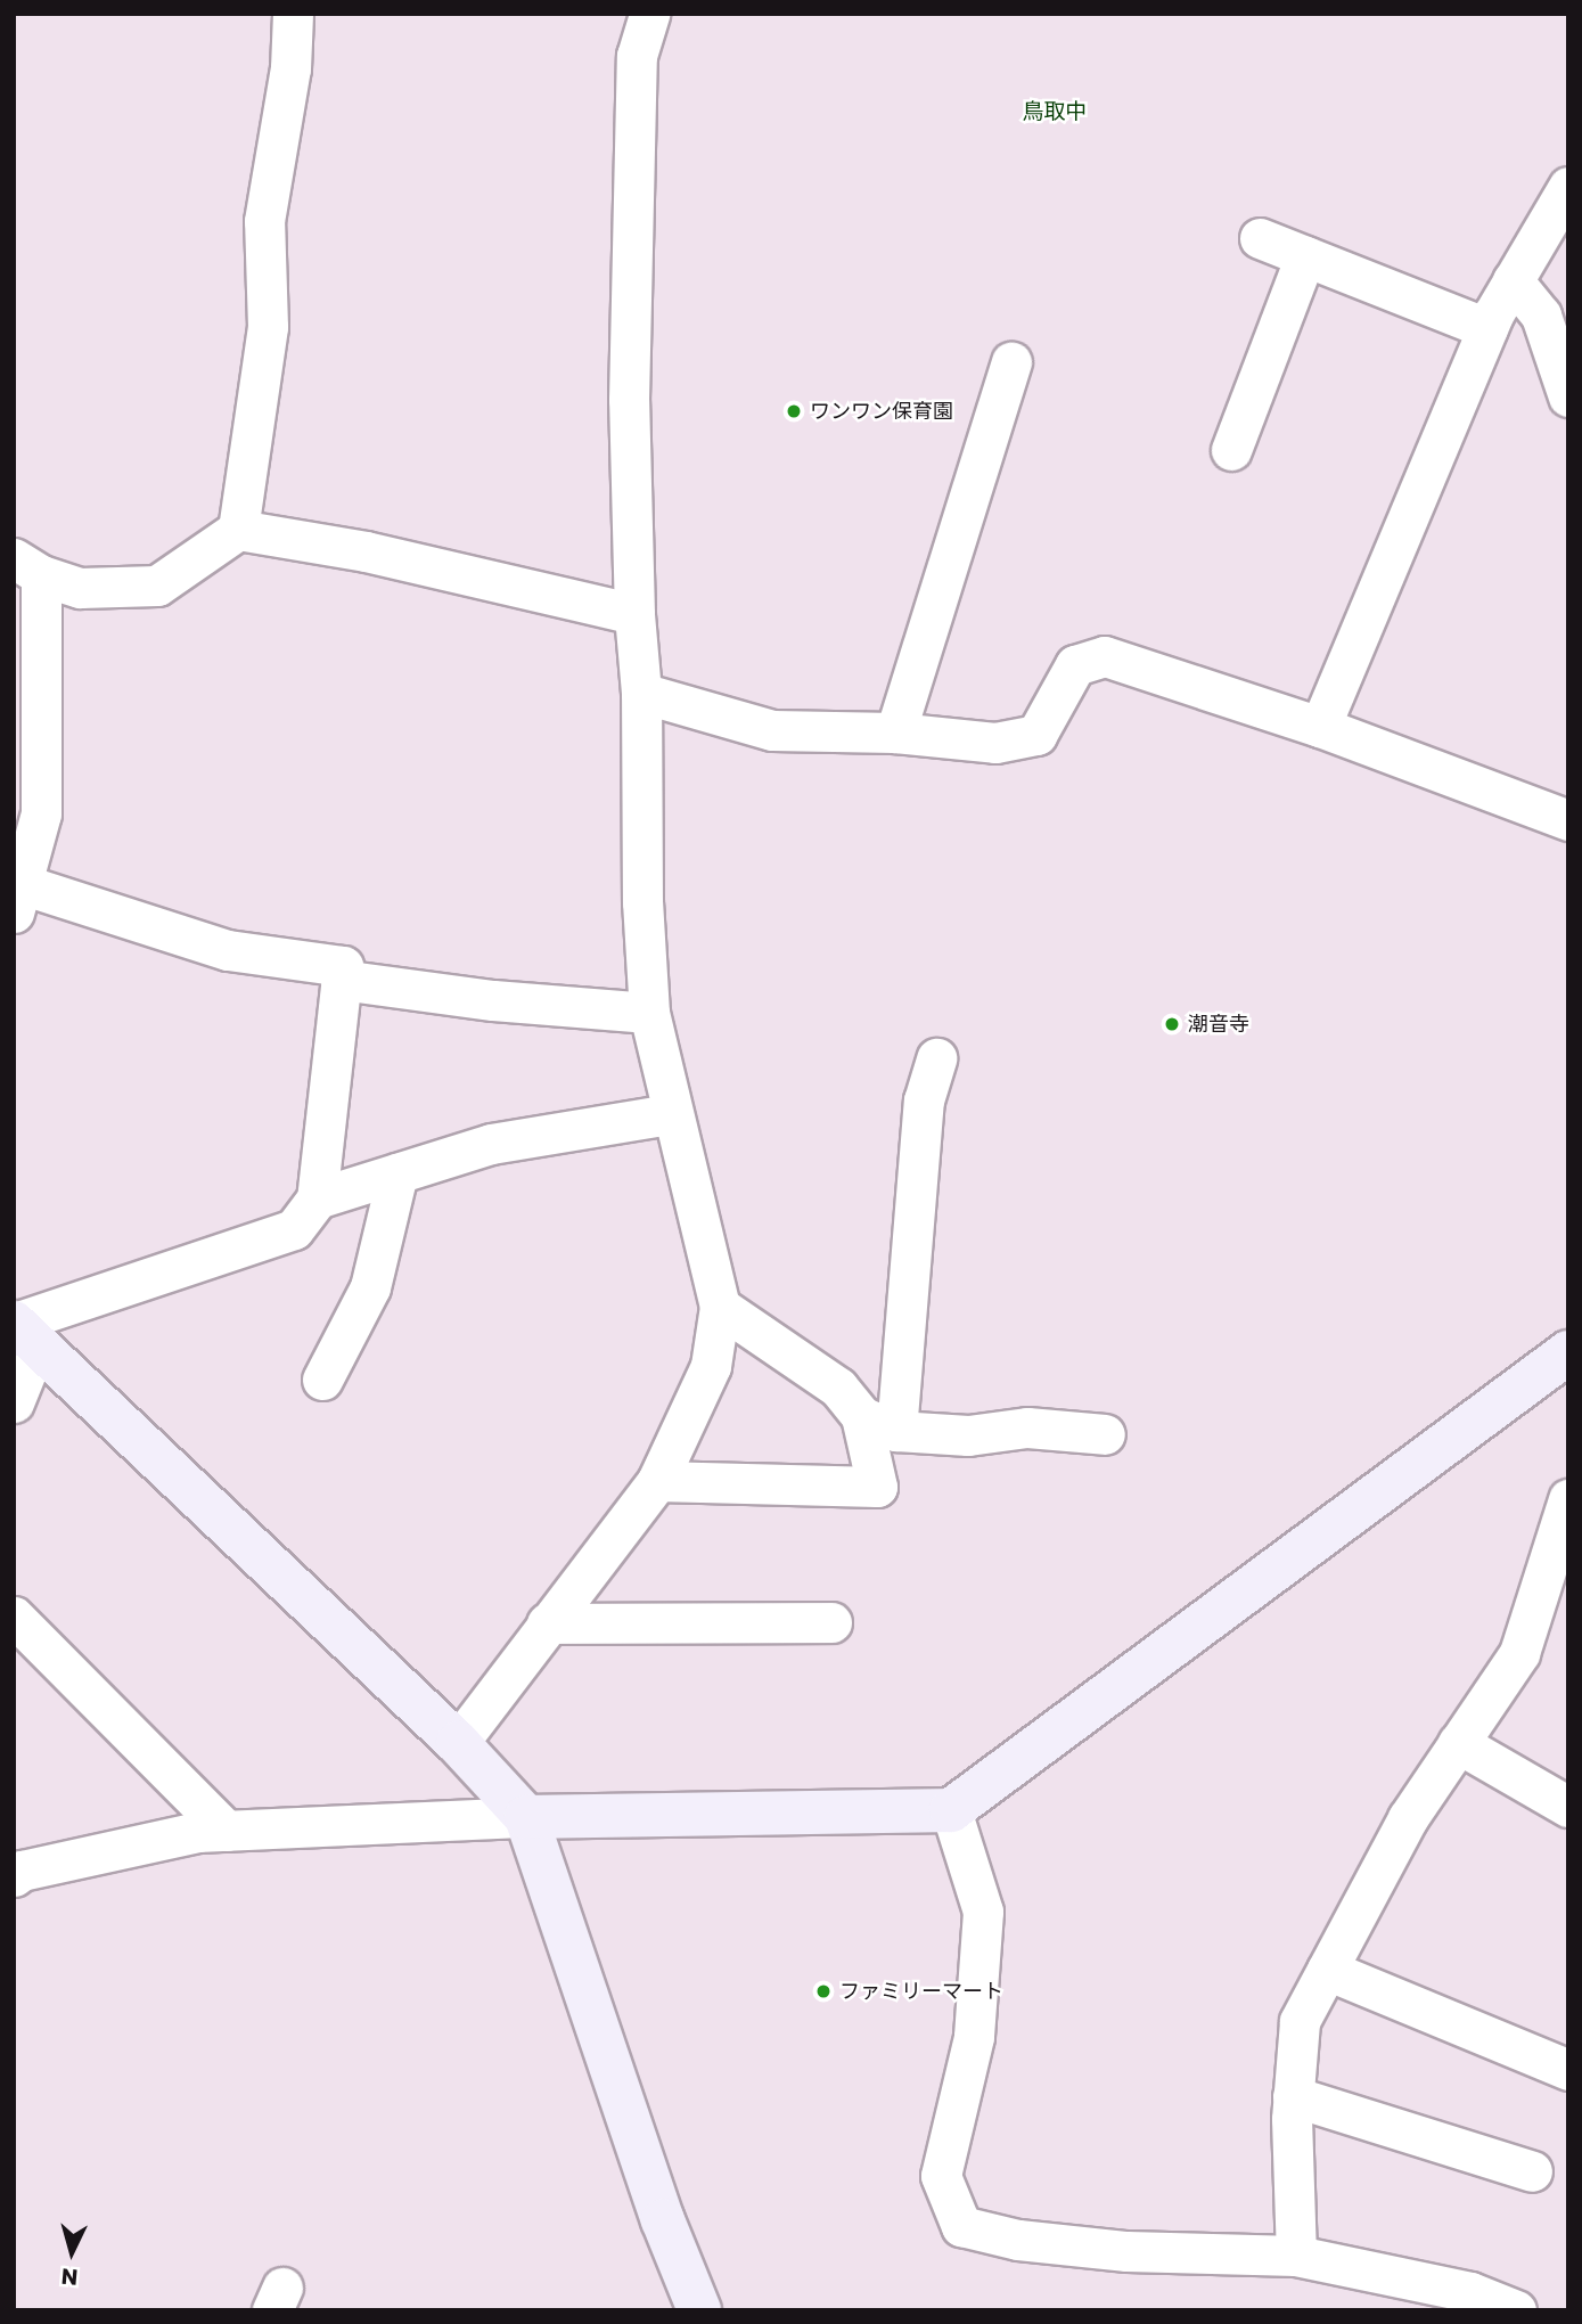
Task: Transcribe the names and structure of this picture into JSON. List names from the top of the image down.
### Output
{
  "districts": ["鳥取中"],
  "places": ["ワンワン保育園", "潮音寺", "ファミリーマート"],
  "north": "bottom"
}
